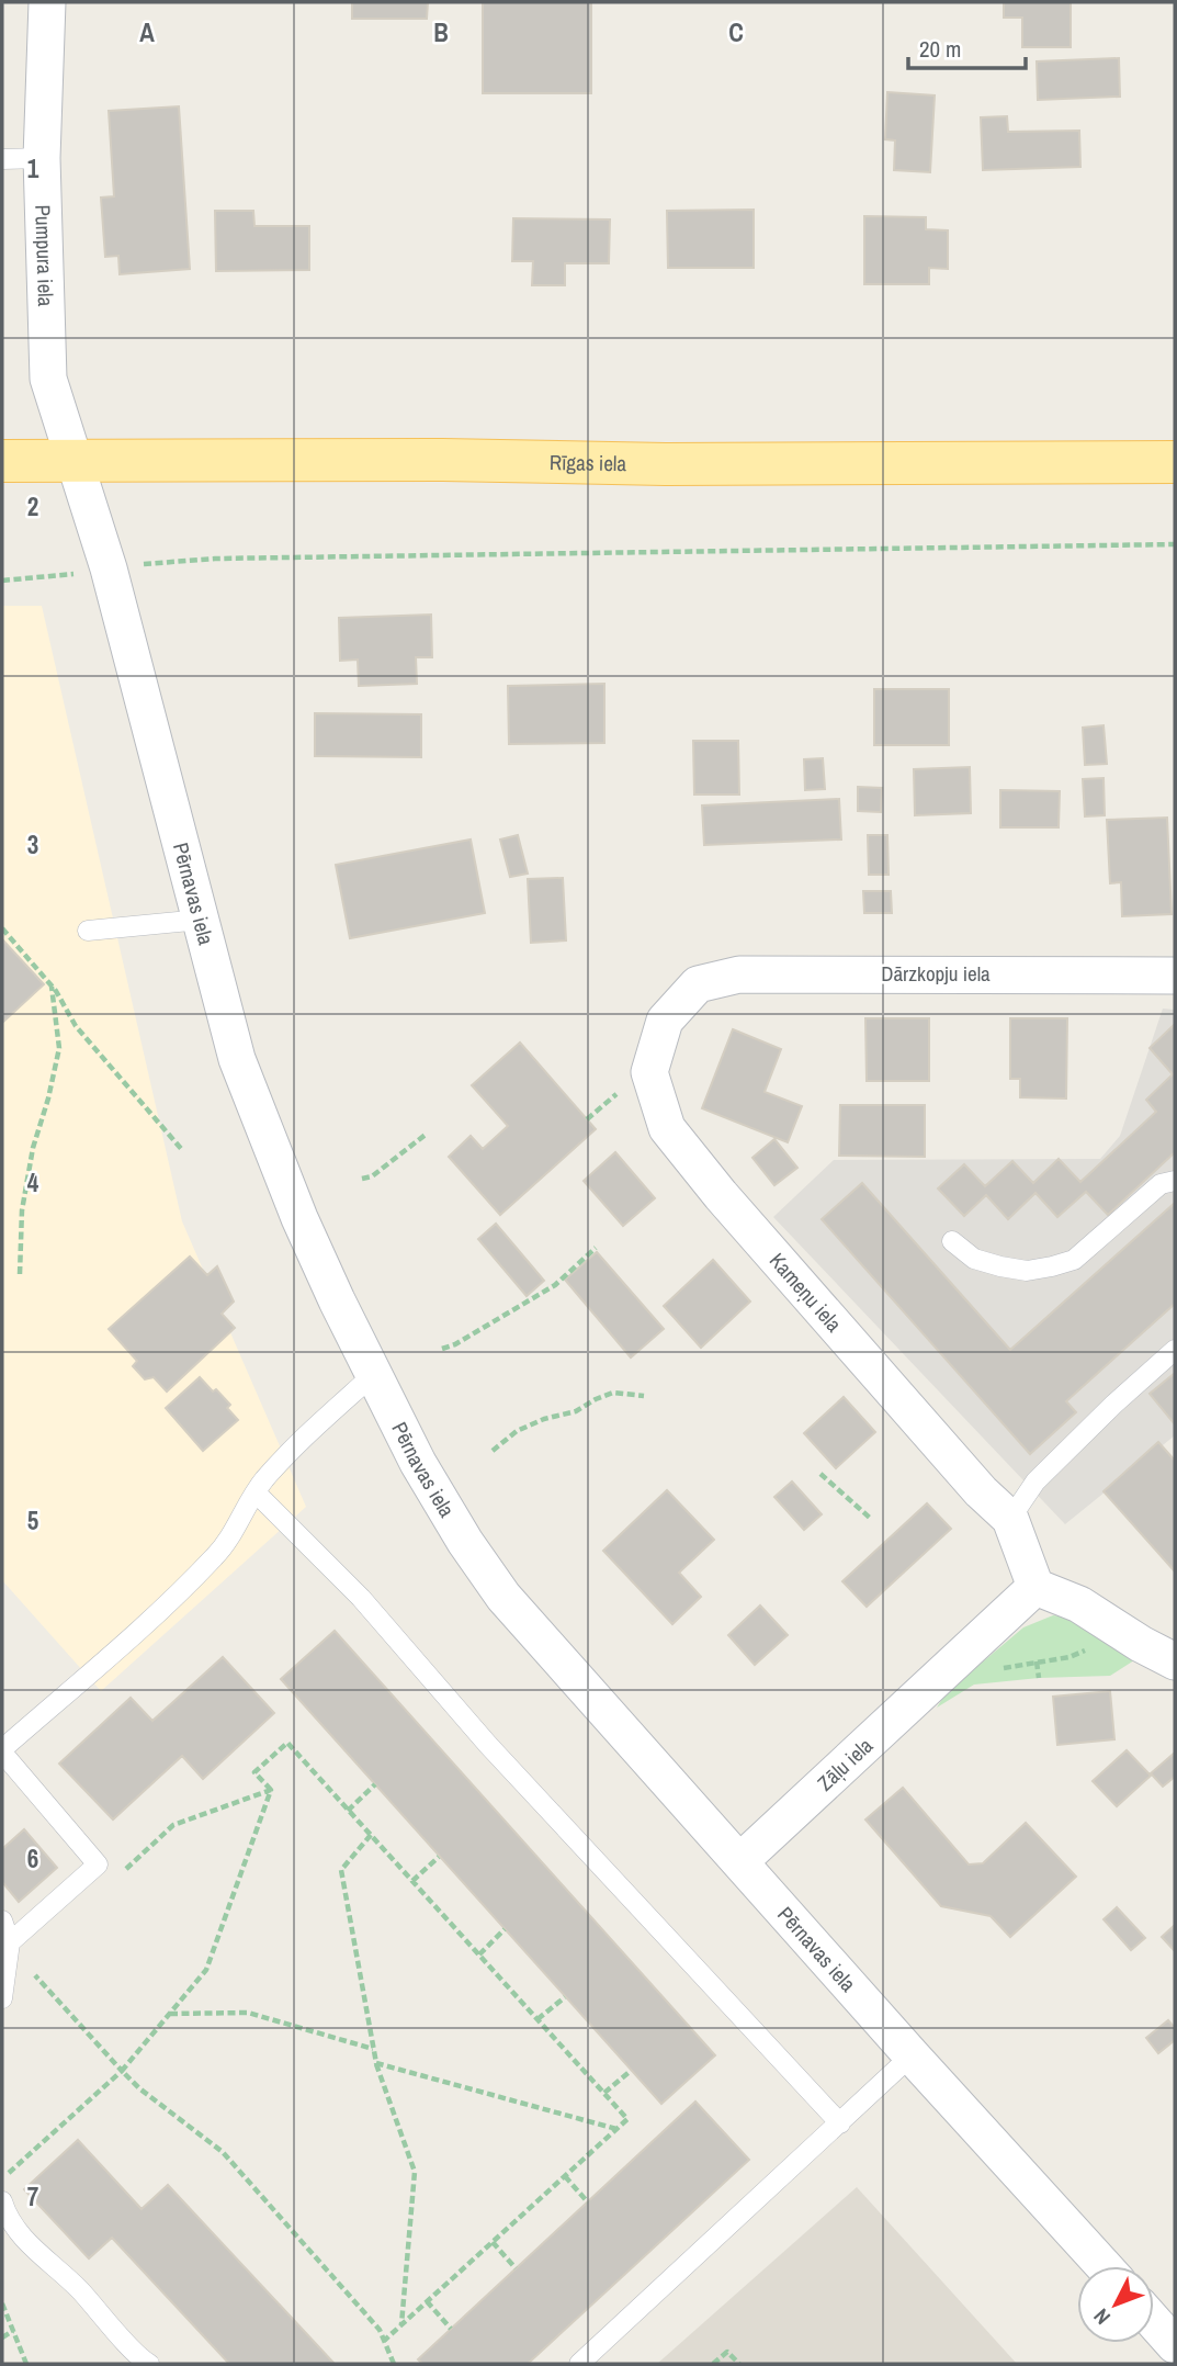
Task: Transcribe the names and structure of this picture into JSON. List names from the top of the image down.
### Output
{
  "streets": {
    "main road": ["Rīgas iela"],
    "street": [
      "Pumpura iela",
      "Pērnavas iela",
      "Dārzkopju iela",
      "Kameņu iela",
      "Zāļu iela"
    ]
  },
  "crossings": [
    ["Pumpura iela", "Rīgas iela"],
    ["Pumpura iela", "Pērnavas iela"],
    ["Rīgas iela", "Pērnavas iela"],
    ["Pērnavas iela", "Zāļu iela"],
    ["Dārzkopju iela", "Kameņu iela"]
  ],
  "scale_bar": "20 m",
  "north": "bottom left",
  "grid": {
    "columns": ["A", "B", "C"],
    "rows": [
      "1",
      "2",
      "3",
      "4",
      "5",
      "6",
      "7"
    ]
  }
}
